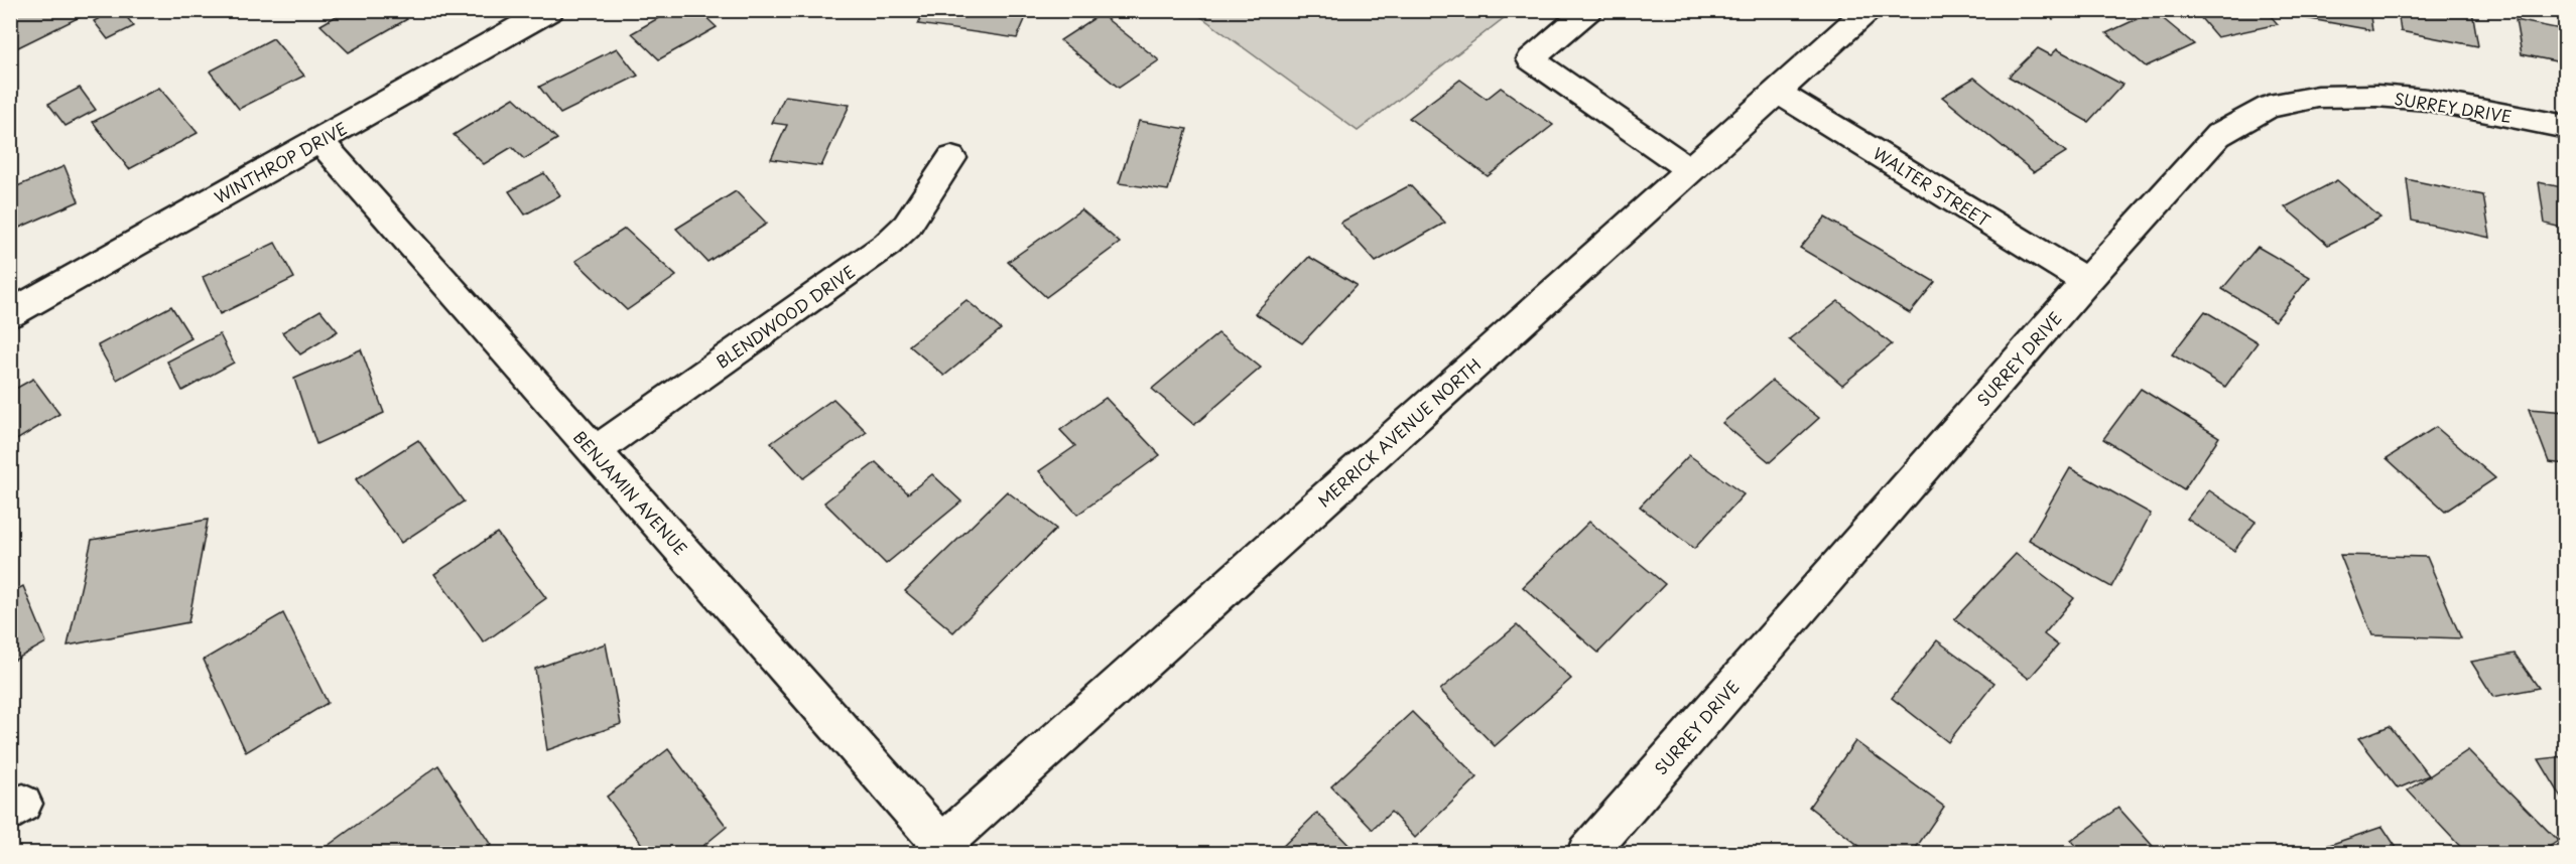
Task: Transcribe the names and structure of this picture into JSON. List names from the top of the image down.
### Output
{
  "streets": {
    "street": [
      "SURREY DRIVE",
      "WINTHROP DRIVE",
      "WALTER STREET",
      "BLENDWOOD DRIVE",
      "MERRICK AVENUE NORTH",
      "BENJAMIN AVENUE"
    ]
  },
  "crossings": [
    ["SURREY DRIVE", "WALTER STREET"],
    ["WINTHROP DRIVE", "BENJAMIN AVENUE"],
    ["WALTER STREET", "MERRICK AVENUE NORTH"],
    ["BLENDWOOD DRIVE", "BENJAMIN AVENUE"],
    ["MERRICK AVENUE NORTH", "BENJAMIN AVENUE"]
  ]
}
